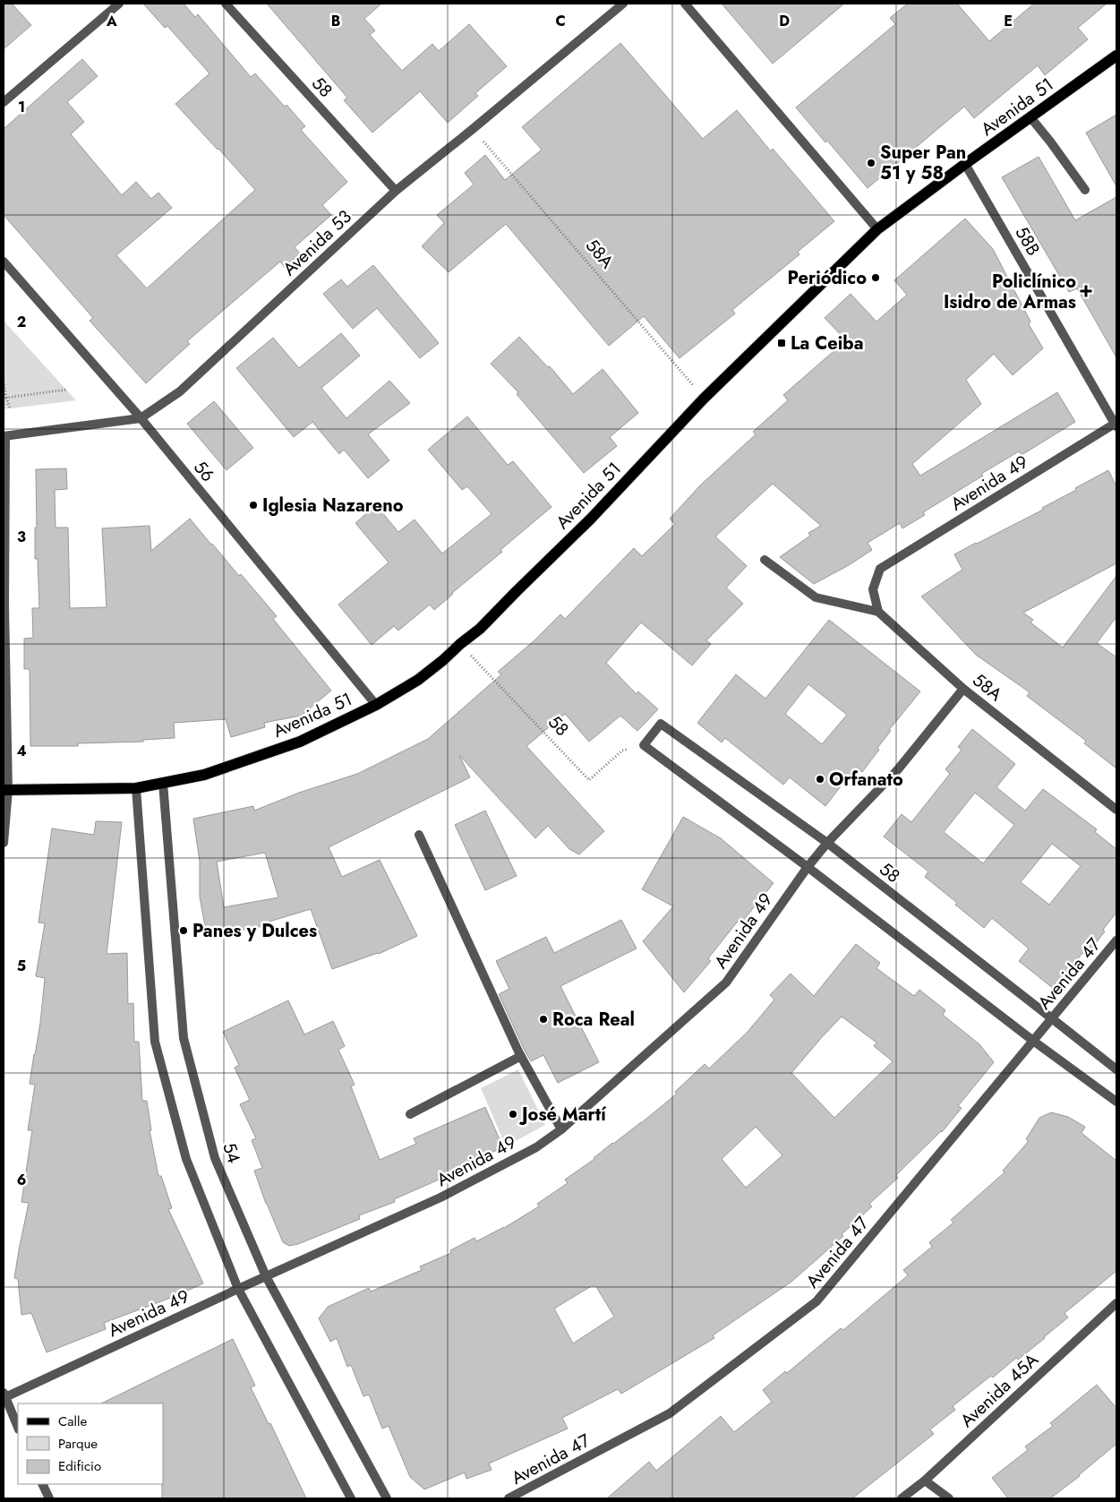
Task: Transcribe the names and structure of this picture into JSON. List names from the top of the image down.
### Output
{
  "streets": {
    "main road": ["Avenida 51"],
    "street": [
      "58",
      "58B",
      "Avenida 53",
      "58A",
      "56",
      "Avenida 49",
      "Avenida 47",
      "54",
      "Avenida 45A"
    ]
  },
  "crossings": [
    ["58", "Avenida 51"],
    ["58", "Avenida 53"],
    ["58", "Avenida 49"],
    ["58", "Avenida 47"],
    ["Avenida 51", "58B"],
    ["Avenida 51", "58A"],
    ["Avenida 51", "56"],
    ["Avenida 51", "54"],
    ["58B", "Avenida 49"],
    ["Avenida 53", "58A"],
    ["Avenida 53", "56"],
    ["58A", "Avenida 49"],
    ["Avenida 49", "54"]
  ],
  "places": {
    "other": [
      "Super Pan 51 y 58",
      "Periódico",
      "Iglesia Nazareno",
      "Orfanato",
      "Panes y Dulces",
      "Roca Real",
      "José Martí"
    ],
    "health": ["Policlínico Isidro de Armas"],
    "transit": ["La Ceiba"]
  },
  "legend": ["Calle", "Parque", "Edificio"],
  "grid": {
    "columns": [
      "A",
      "B",
      "C",
      "D",
      "E"
    ],
    "rows": [
      "1",
      "2",
      "3",
      "4",
      "5",
      "6"
    ]
  }
}
